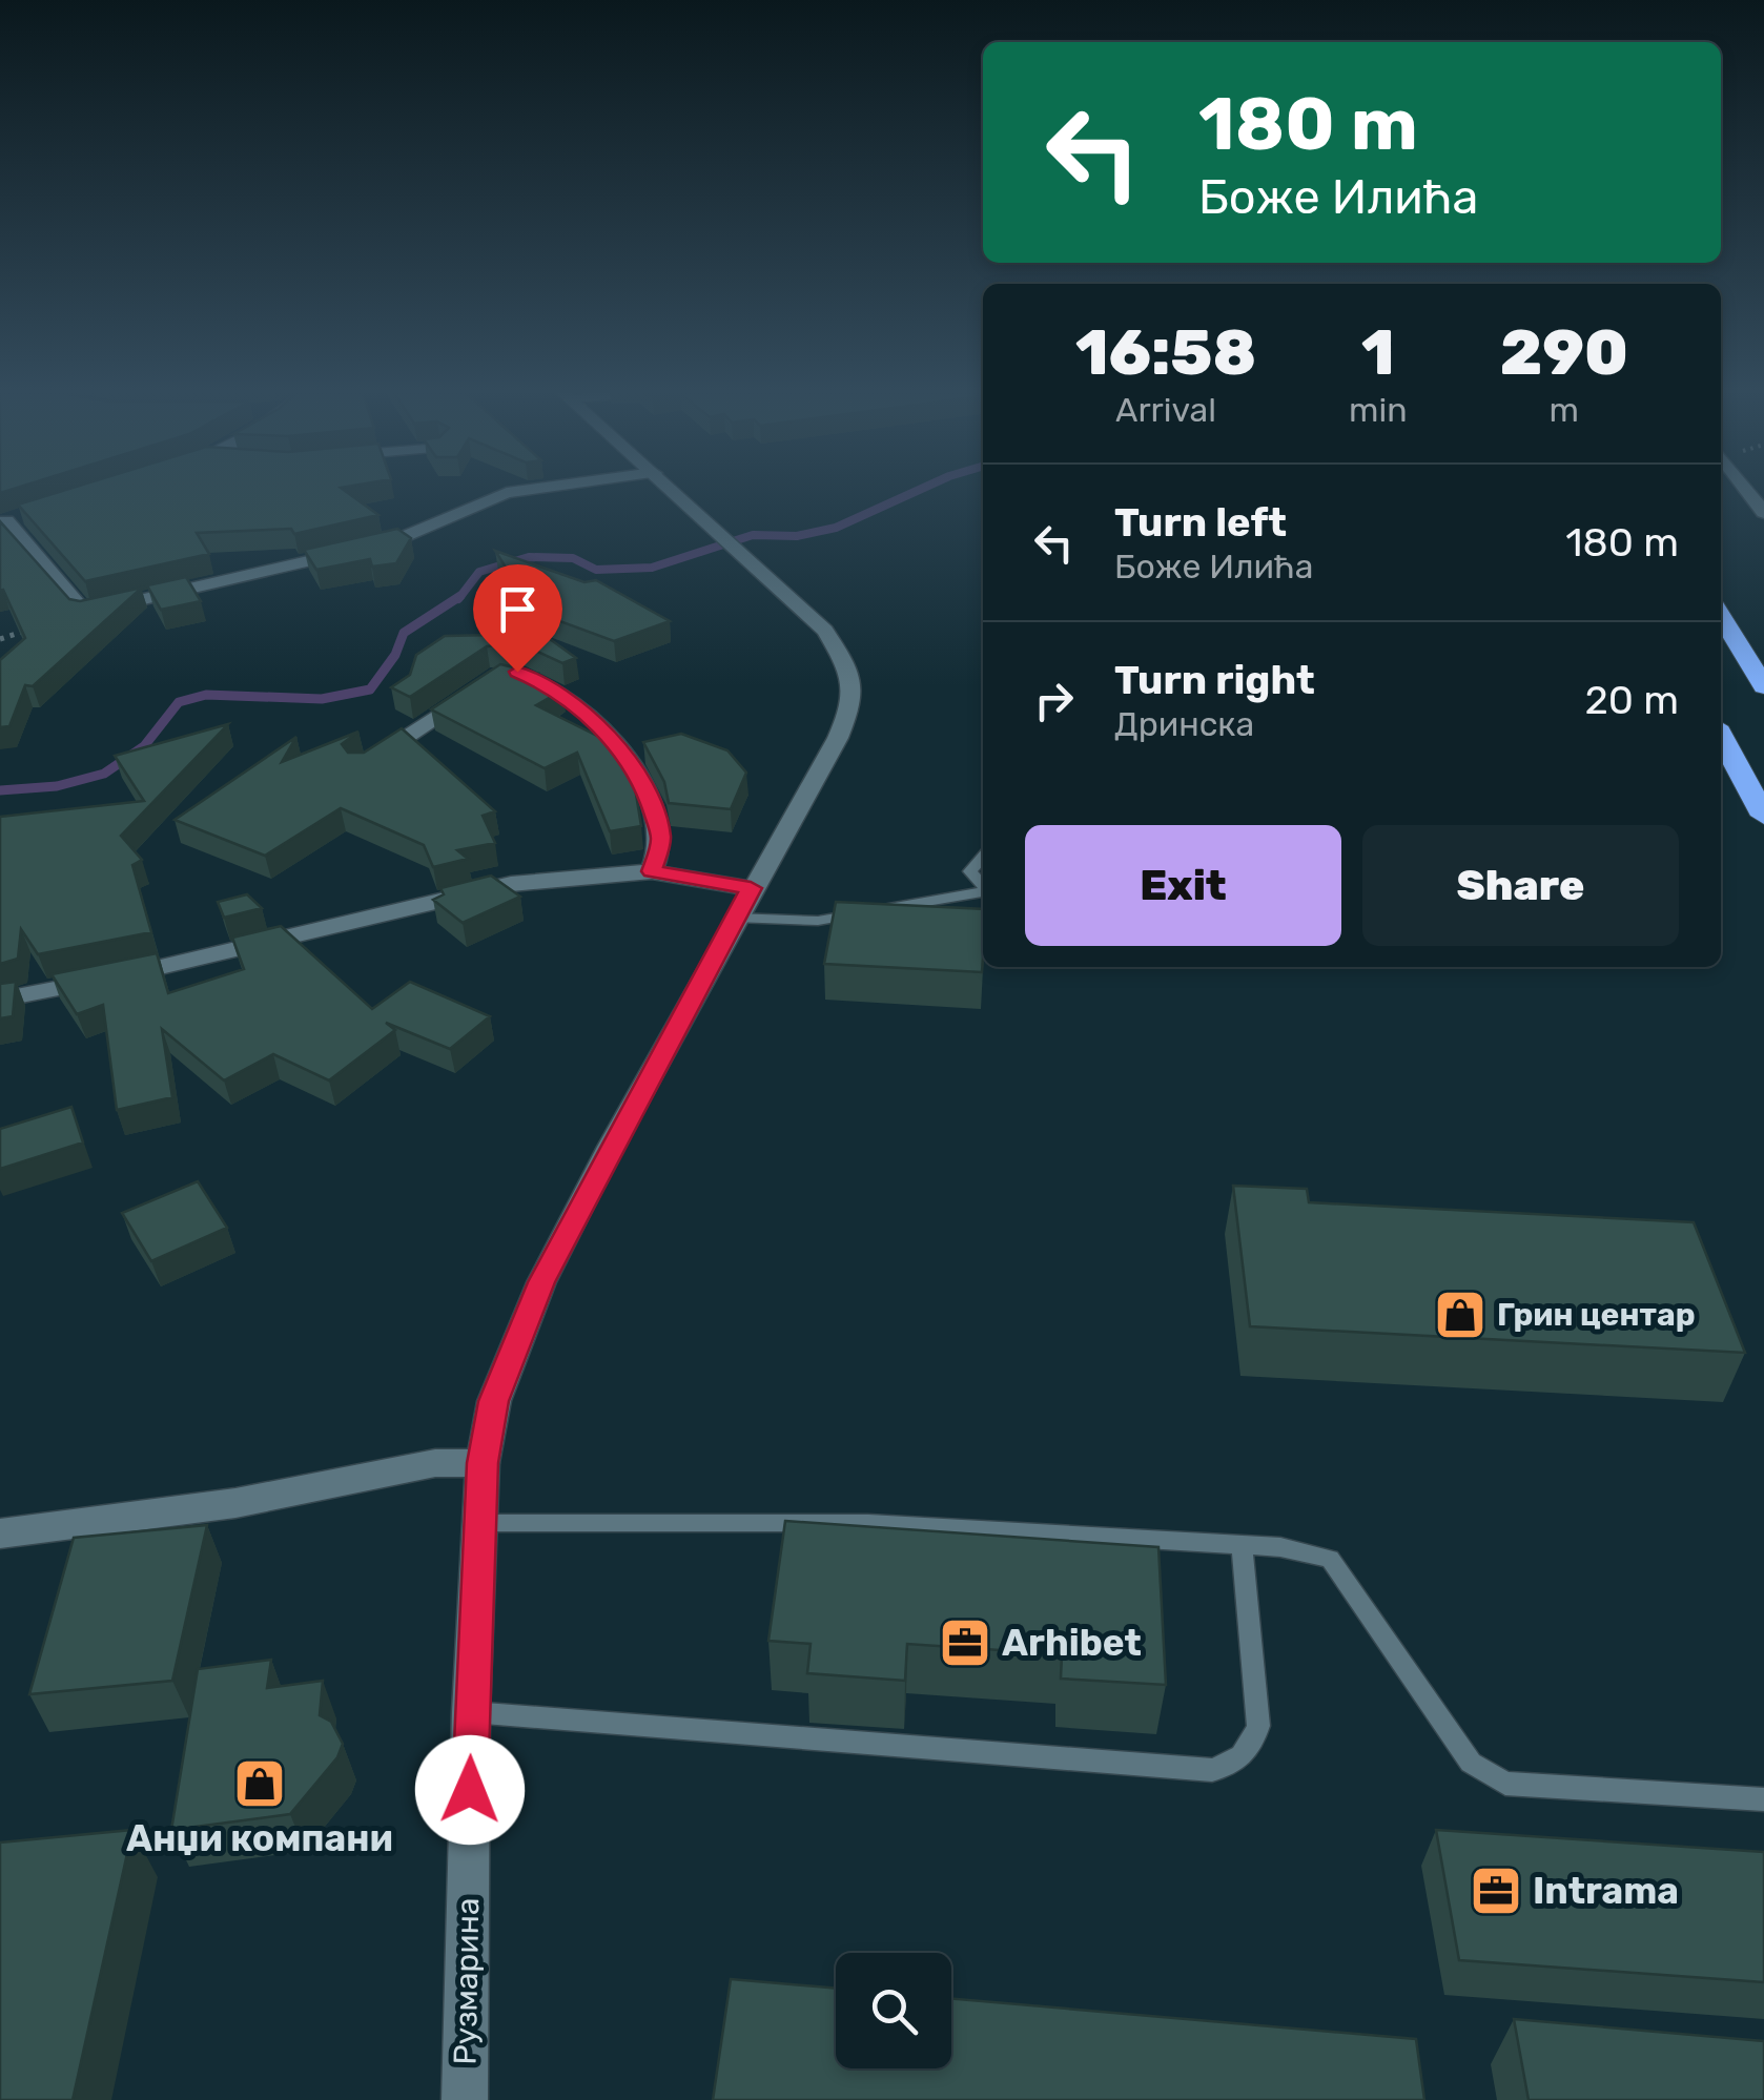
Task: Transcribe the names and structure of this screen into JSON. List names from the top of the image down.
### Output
{
  "streets": {
    "street": ["Рузмарина"]
  },
  "places": {
    "shop": ["Грин центар", "Анџи компани"],
    "office": ["Arhibet", "Intrama"]
  },
  "page": {
    "turn": ["180 m", "Боже Илића"],
    "eta": [
      "16:58",
      "Arrival",
      "1",
      "min",
      "290",
      "m"
    ],
    "list": [
      {
        "name": "Turn left",
        "note": "Боже Илића",
        "value": "180 m"
      },
      {
        "name": "Turn right",
        "note": "Дринска",
        "value": "20 m"
      }
    ],
    "buttons": ["Exit", "Share"]
  }
}
